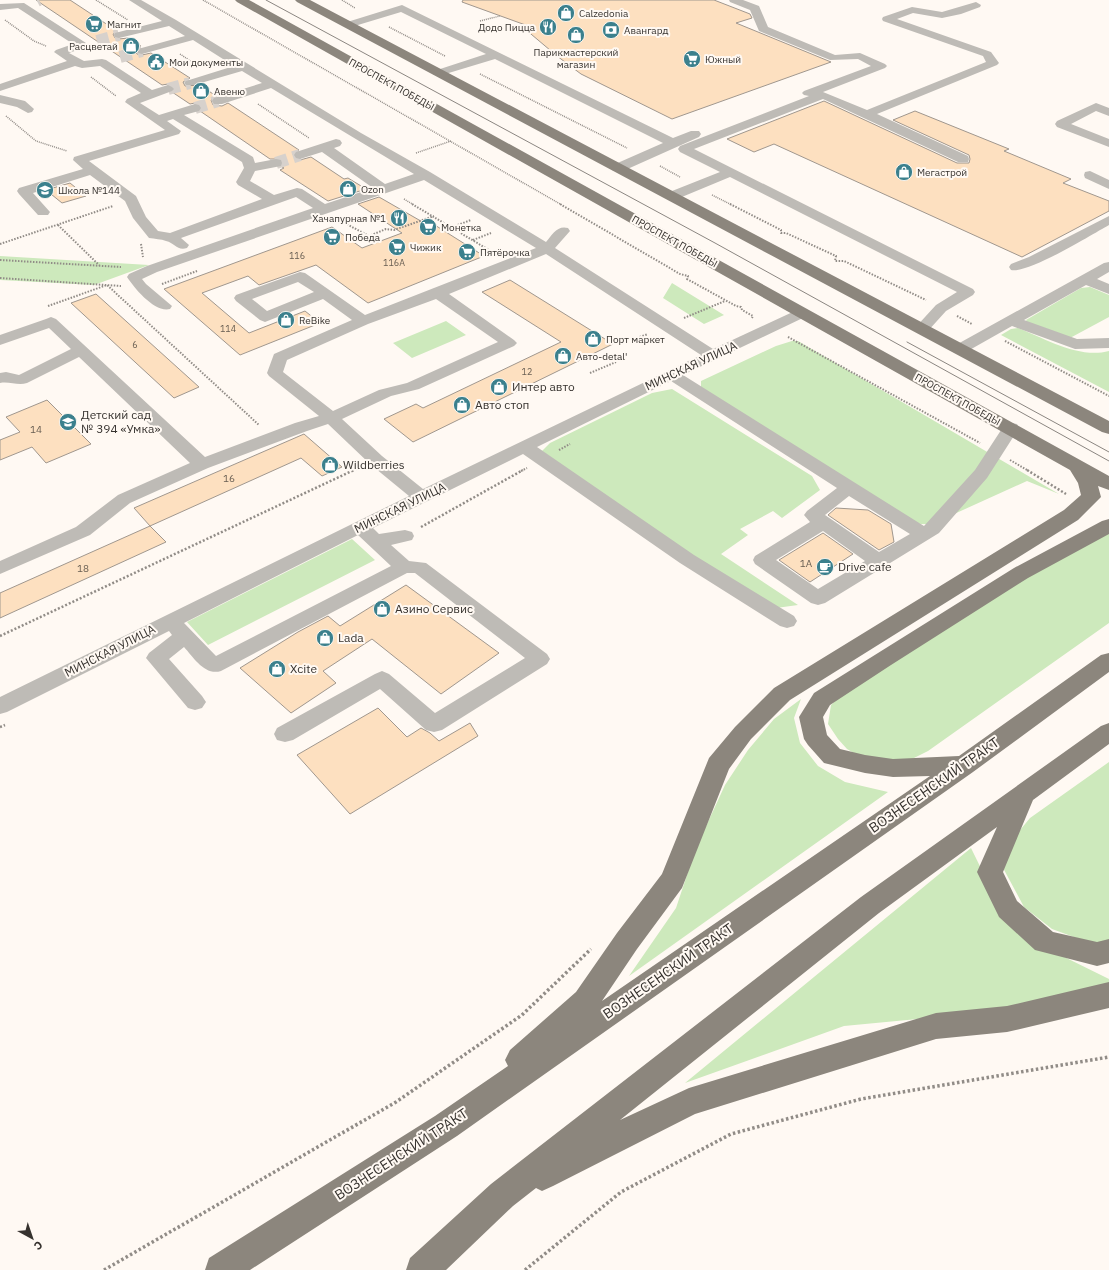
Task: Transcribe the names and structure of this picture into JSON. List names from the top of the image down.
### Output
{
  "streets": {
    "main road": ["ПРОСПЕКТ ПОБЕДЫ", "ВОЗНЕСЕНСКИЙ ТРАКТ"],
    "street": ["МИНСКАЯ УЛИЦА"]
  },
  "crossings": [
    ["ПРОСПЕКТ ПОБЕДЫ", "МИНСКАЯ УЛИЦА"]
  ],
  "places": {
    "shop": [
      "Calzedonia",
      "Парикмастерский магазин",
      "Расцветай",
      "Авеню",
      "Мегастрой",
      "Ozon",
      "ReBike",
      "Порт маркет",
      "Авто-detal'",
      "Интер авто",
      "Авто стоп",
      "Wildberries",
      "Азино Сервис",
      "Lada",
      "Xcite"
    ],
    "supermarket": [
      "Магнит",
      "Южный",
      "Монетка",
      "Победа",
      "Чижик",
      "Пятёрочка"
    ],
    "restaurant": ["Додо Пицца", "Хачапурная №1"],
    "bank": ["Авангард"],
    "public building": ["Мои документы"],
    "school or university": ["Школа №144", "Детский сад № 394 «Умка»"],
    "cafe": ["Drive cafe"]
  },
  "house_numbers": [
    "116",
    "116А",
    "114",
    "6",
    "12",
    "14",
    "16",
    "1А",
    "18"
  ],
  "north": "bottom right"
}
